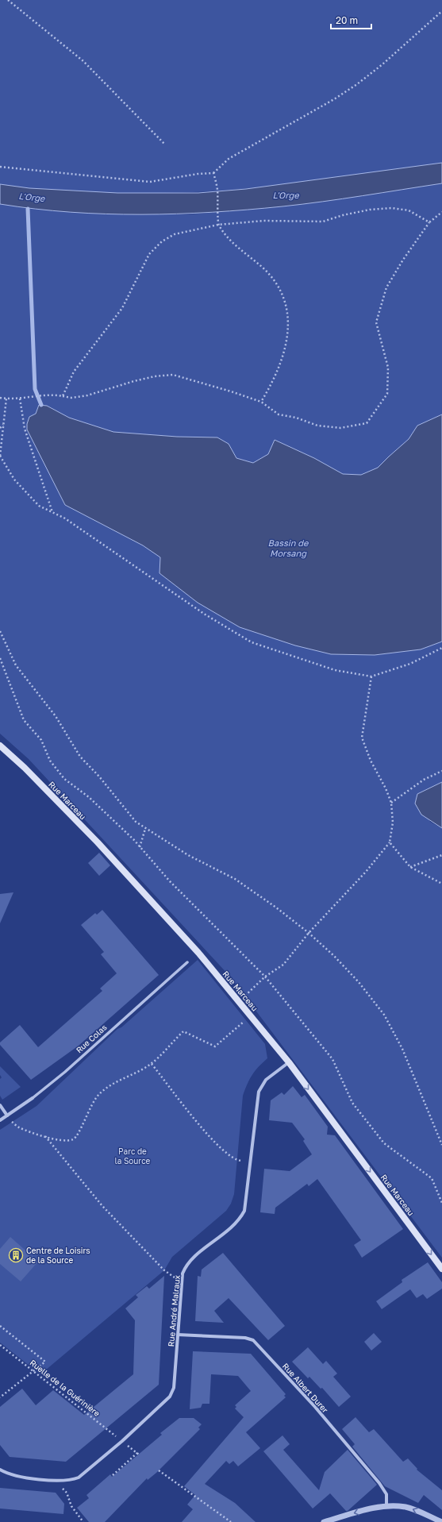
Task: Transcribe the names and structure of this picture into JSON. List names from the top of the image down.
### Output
{
  "streets": {
    "main road": ["Rue Marceau"],
    "street": ["Rue Colas", "Rue André Malraux", "Rue Albert Durer"],
    "path": ["Ruelle de la Guérinière"]
  },
  "crossings": [
    ["Rue Marceau", "Rue André Malraux"],
    ["Rue André Malraux", "Ruelle de la Guérinière"],
    ["Rue André Malraux", "Rue Albert Durer"]
  ],
  "one_way": ["Rue Marceau"],
  "water": ["L'Orge", "Bassin de Morsang"],
  "parks": ["Parc de la Source"],
  "places": {
    "building": ["Centre de Loisirs de la Source"]
  },
  "scale_bar": "20 m"
}
